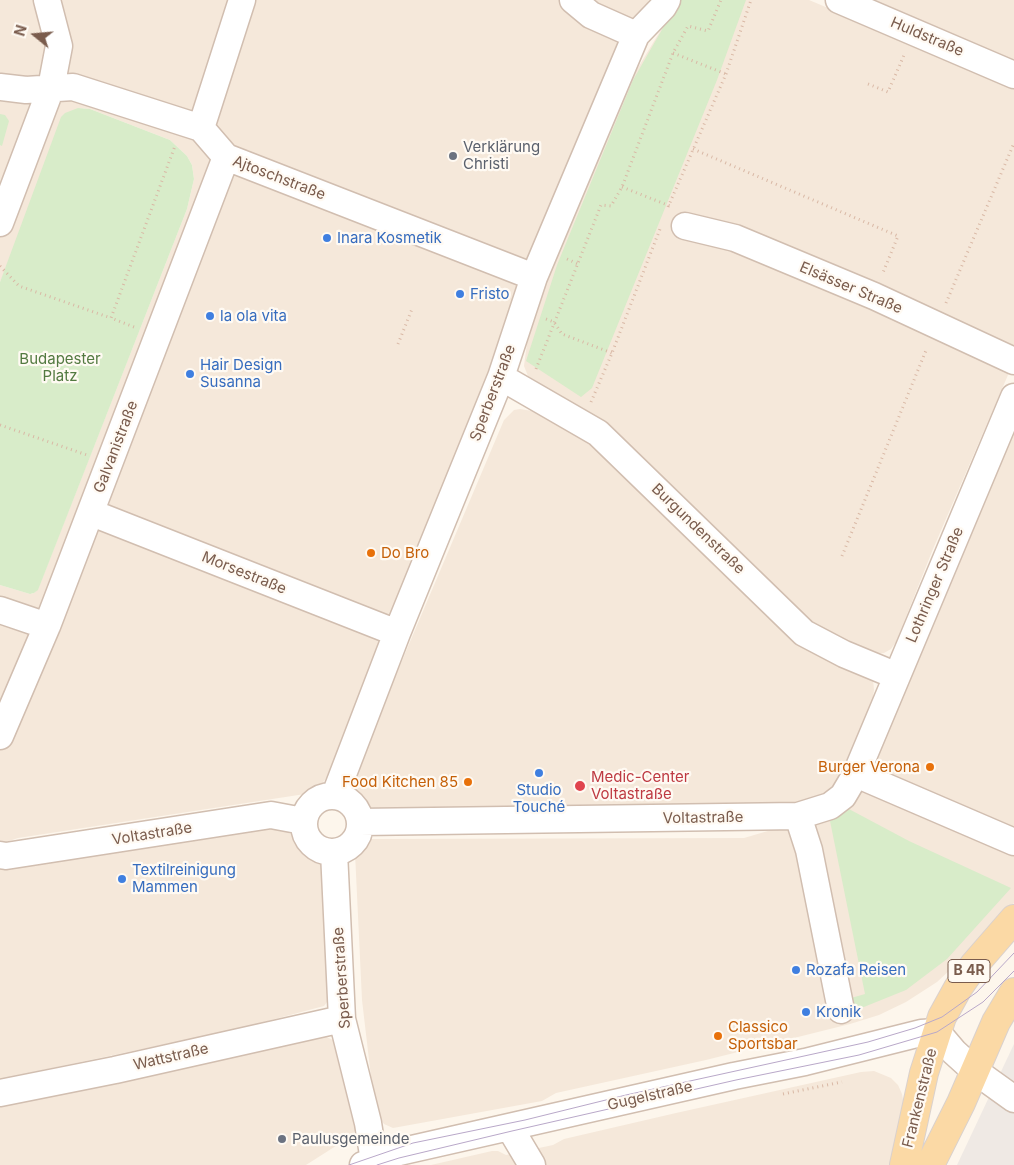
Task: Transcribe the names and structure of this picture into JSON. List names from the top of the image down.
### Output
{
  "streets": {
    "main road": ["B 4R", "Frankenstraße"],
    "street": [
      "Huldstraße",
      "Ajtoschstraße",
      "Elsässer Straße",
      "Sperberstraße",
      "Galvanistraße",
      "Burgundenstraße",
      "Morsestraße",
      "Lothringer Straße",
      "Voltastraße",
      "Wattstraße",
      "Gugelstraße"
    ]
  },
  "crossings": [
    ["Ajtoschstraße", "Sperberstraße"],
    ["Ajtoschstraße", "Galvanistraße"],
    ["Sperberstraße", "Burgundenstraße"],
    ["Sperberstraße", "Morsestraße"],
    ["Sperberstraße", "Voltastraße"],
    ["Sperberstraße", "Wattstraße"],
    ["Sperberstraße", "Gugelstraße"],
    ["Galvanistraße", "Morsestraße"],
    ["Burgundenstraße", "Lothringer Straße"],
    ["Lothringer Straße", "Voltastraße"],
    ["Gugelstraße", "Frankenstraße"]
  ],
  "parks": ["Budapester Platz"],
  "places": [
    "Verklärung Christi",
    "Inara Kosmetik",
    "Fristo",
    "la ola vita",
    "Hair Design Susanna",
    "Do Bro",
    "Burger Verona",
    "Studio Touché",
    "Food Kitchen 85",
    "Medic-Center Voltastraße",
    "Textilreinigung Mammen",
    "Rozafa Reisen",
    "Kronik",
    "Classico Sportsbar",
    "Paulusgemeinde"
  ],
  "north": "left"
}
